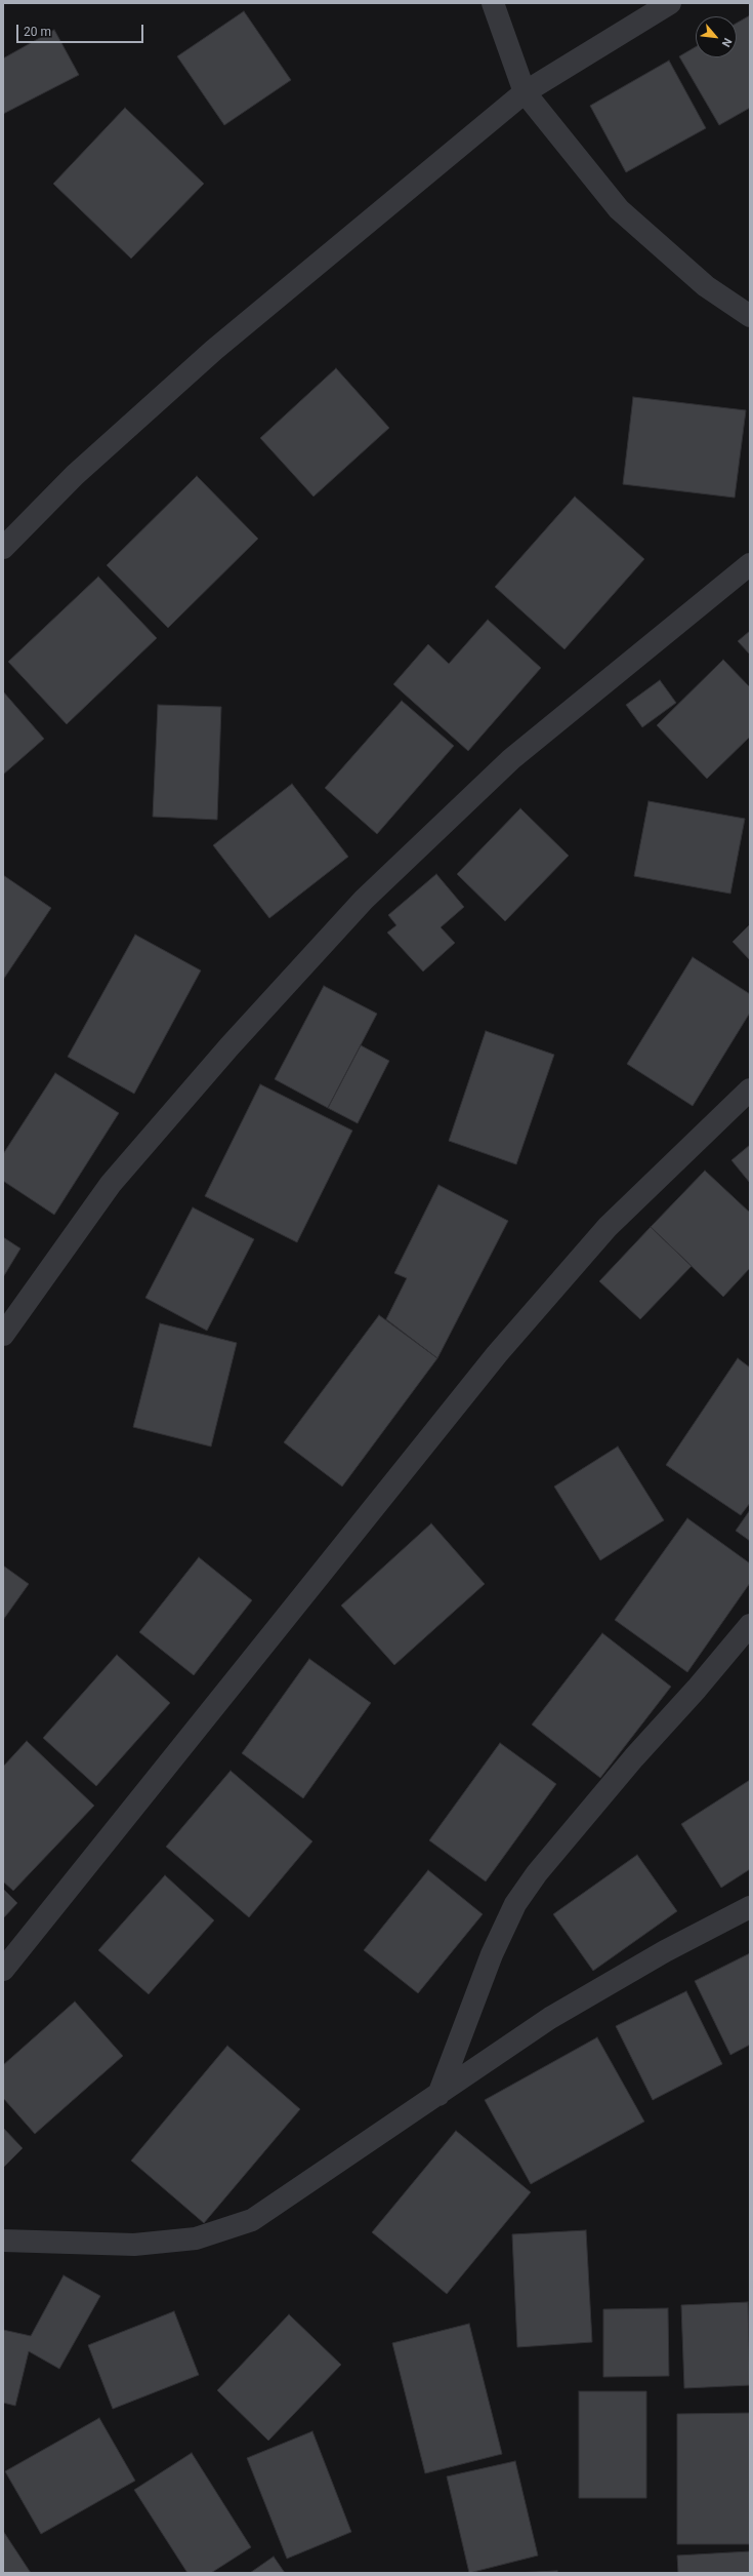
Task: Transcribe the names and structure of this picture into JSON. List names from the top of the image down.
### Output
{
  "scale_bar": "20 m",
  "north": "bottom right"
}
